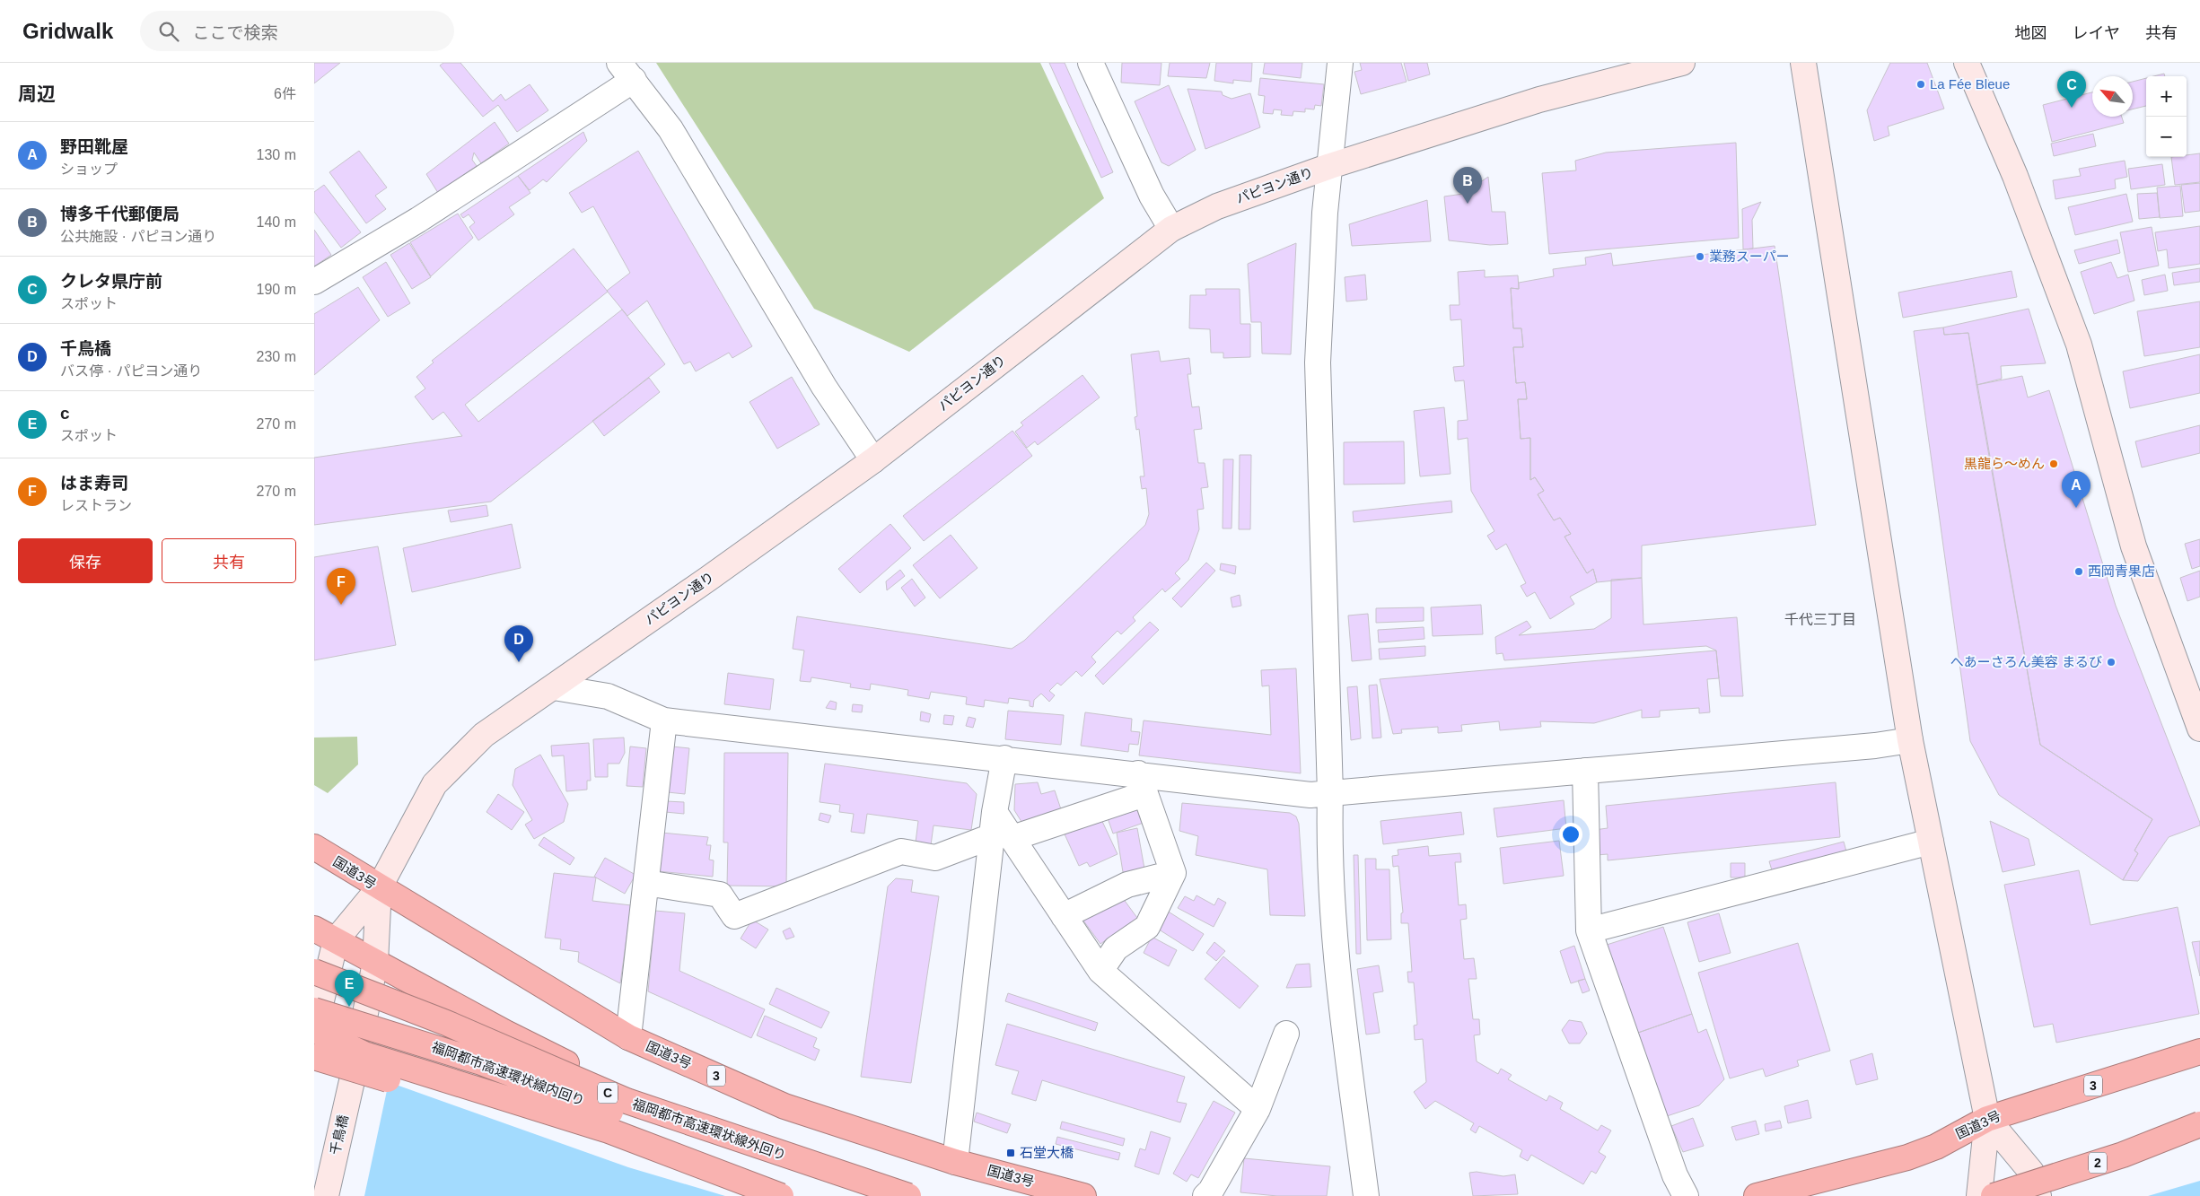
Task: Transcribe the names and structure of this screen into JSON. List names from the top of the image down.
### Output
{
  "streets": {
    "highway": [
      "国道3号",
      "福岡都市高速環状線内回り",
      "3",
      "C",
      "福岡都市高速環状線外回り",
      "2"
    ],
    "street": ["パピヨン通り", "千鳥橋"]
  },
  "crossings": [
    ["パピヨン通り", "国道3号"],
    ["パピヨン通り", "千鳥橋"],
    ["国道3号", "千鳥橋"]
  ],
  "districts": ["千代三丁目"],
  "places": {
    "other": [
      "La Fée Bleue",
      "業務スーパー",
      "黒龍ら〜めん",
      "西岡青果店",
      "へあーさろん美容 まるび"
    ],
    "transit": ["石堂大橋"]
  },
  "north": "top left",
  "page": {
    "header": "Gridwalk",
    "search": "ここで検索",
    "nav": ["地図", "レイヤ", "共有"],
    "heading": ["周辺", "6件"],
    "pins": [
      "C",
      "B",
      "A",
      "F",
      "D",
      "E"
    ],
    "map_buttons": ["+", "−"],
    "list": [
      {
        "mark": "A",
        "name": "野田靴屋",
        "note": "ショップ",
        "value": "130 m"
      },
      {
        "mark": "B",
        "name": "博多千代郵便局",
        "note": "公共施設 · パピヨン通り",
        "value": "140 m"
      },
      {
        "mark": "C",
        "name": "クレタ県庁前",
        "note": "スポット",
        "value": "190 m"
      },
      {
        "mark": "D",
        "name": "千鳥橋",
        "note": "バス停 · パピヨン通り",
        "value": "230 m"
      },
      {
        "mark": "E",
        "name": "c",
        "note": "スポット",
        "value": "270 m"
      },
      {
        "mark": "F",
        "name": "はま寿司",
        "note": "レストラン",
        "value": "270 m"
      }
    ],
    "buttons": ["保存", "共有"]
  }
}
